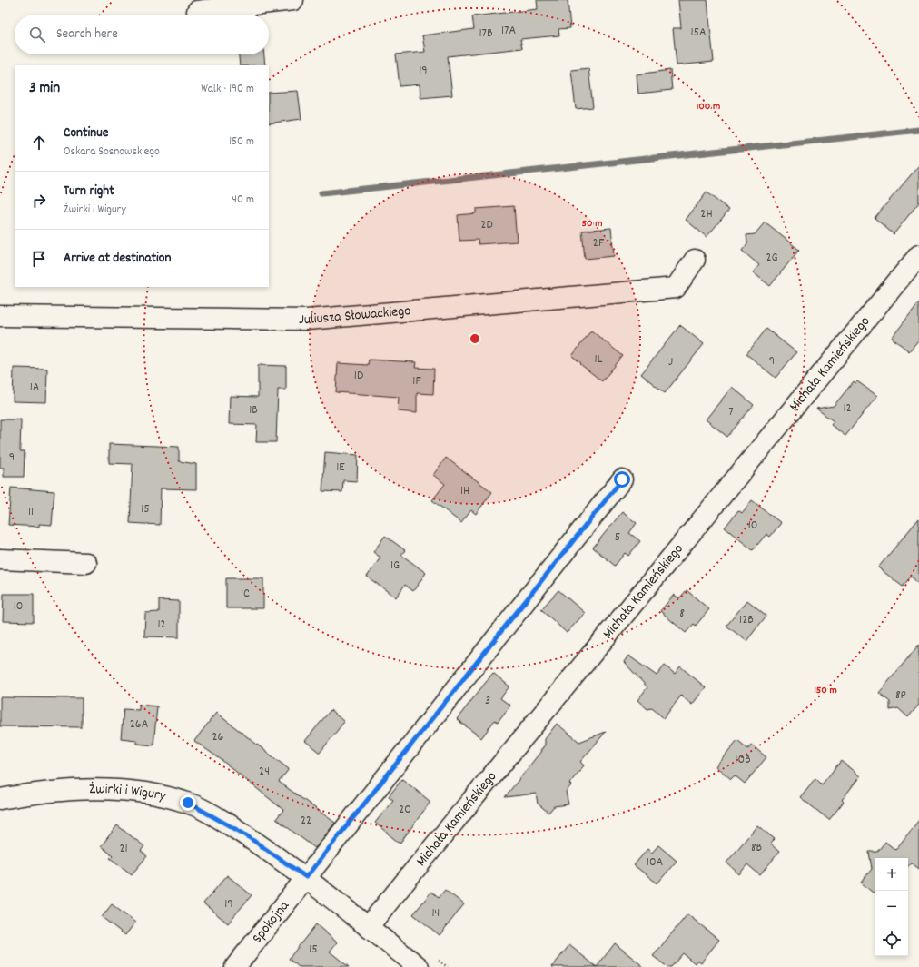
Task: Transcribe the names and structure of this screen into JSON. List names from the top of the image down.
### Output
{
  "streets": {
    "street": [
      "Juliusza Słowackiego",
      "Michała Kamieńskiego",
      "Żwirki i Wigury",
      "Spokojna"
    ]
  },
  "crossings": [
    ["Michała Kamieńskiego", "Żwirki i Wigury"],
    ["Żwirki i Wigury", "Spokojna"]
  ],
  "house_numbers": [
    "17A",
    "15A",
    "17B",
    "19",
    "2H",
    "2D",
    "2F",
    "2G",
    "1L",
    "9",
    "1J",
    "1D",
    "1F",
    "1A",
    "12",
    "1B",
    "7",
    "9",
    "1E",
    "1H",
    "15",
    "11",
    "10",
    "5",
    "1G",
    "1C",
    "10",
    "8",
    "12B",
    "12",
    "8P",
    "3",
    "26A",
    "26",
    "10B",
    "24",
    "20",
    "22",
    "8B",
    "21",
    "10A",
    "19",
    "14",
    "15"
  ],
  "page": {
    "search": "Search here",
    "heading": ["3 min", "Walk · 190 m"],
    "list": [
      ["Continue", "Oskara Sosnowskiego", "150 m"],
      ["Turn right", "Żwirki i Wigury", "40 m"],
      "Arrive at destination"
    ],
    "map_buttons": ["+", "−"]
  },
  "rings": ["100 m", "50 m", "150 m"]
}
